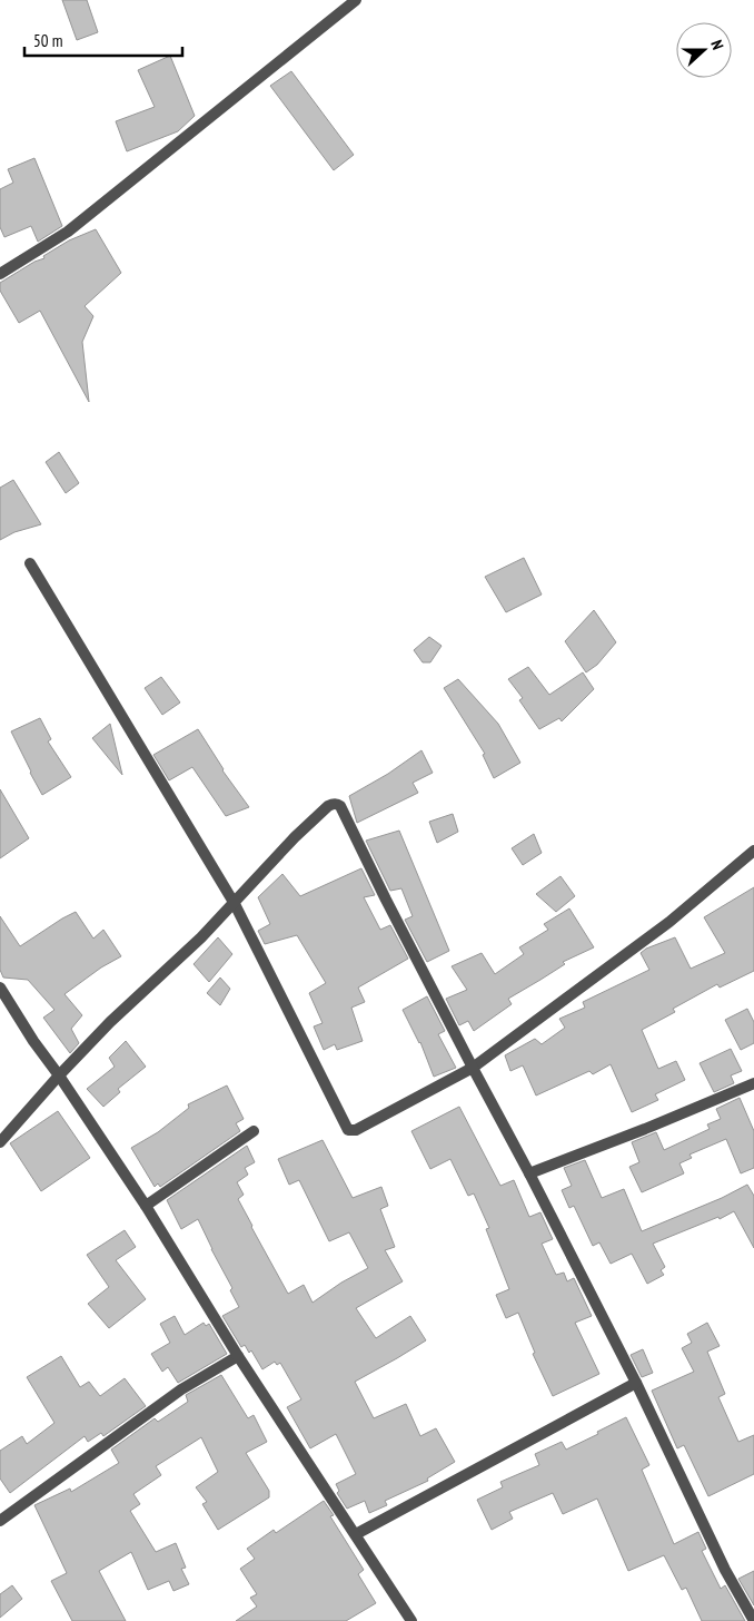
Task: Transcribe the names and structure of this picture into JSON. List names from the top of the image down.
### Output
{
  "scale_bar": "50 m",
  "north": "right"
}
